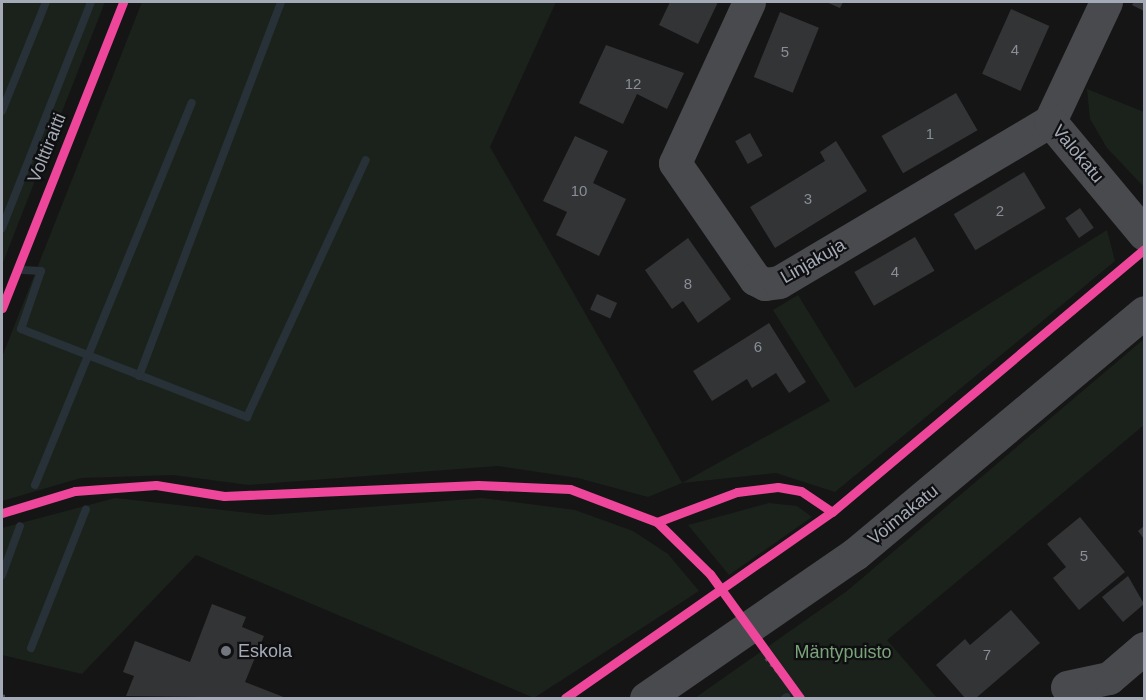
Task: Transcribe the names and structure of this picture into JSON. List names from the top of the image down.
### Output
{
  "streets": {
    "street": ["Valokatu", "Linjakuja", "Voimakatu"],
    "cycle path": ["Volttiraitti"]
  },
  "crossings": [
    ["Valokatu", "Linjakuja"]
  ],
  "parks": ["Mäntypuisto"],
  "places": ["Eskola"],
  "house_numbers": [
    "4",
    "5",
    "12",
    "1",
    "10",
    "3",
    "2",
    "4",
    "8",
    "6",
    "5",
    "7"
  ]
}
